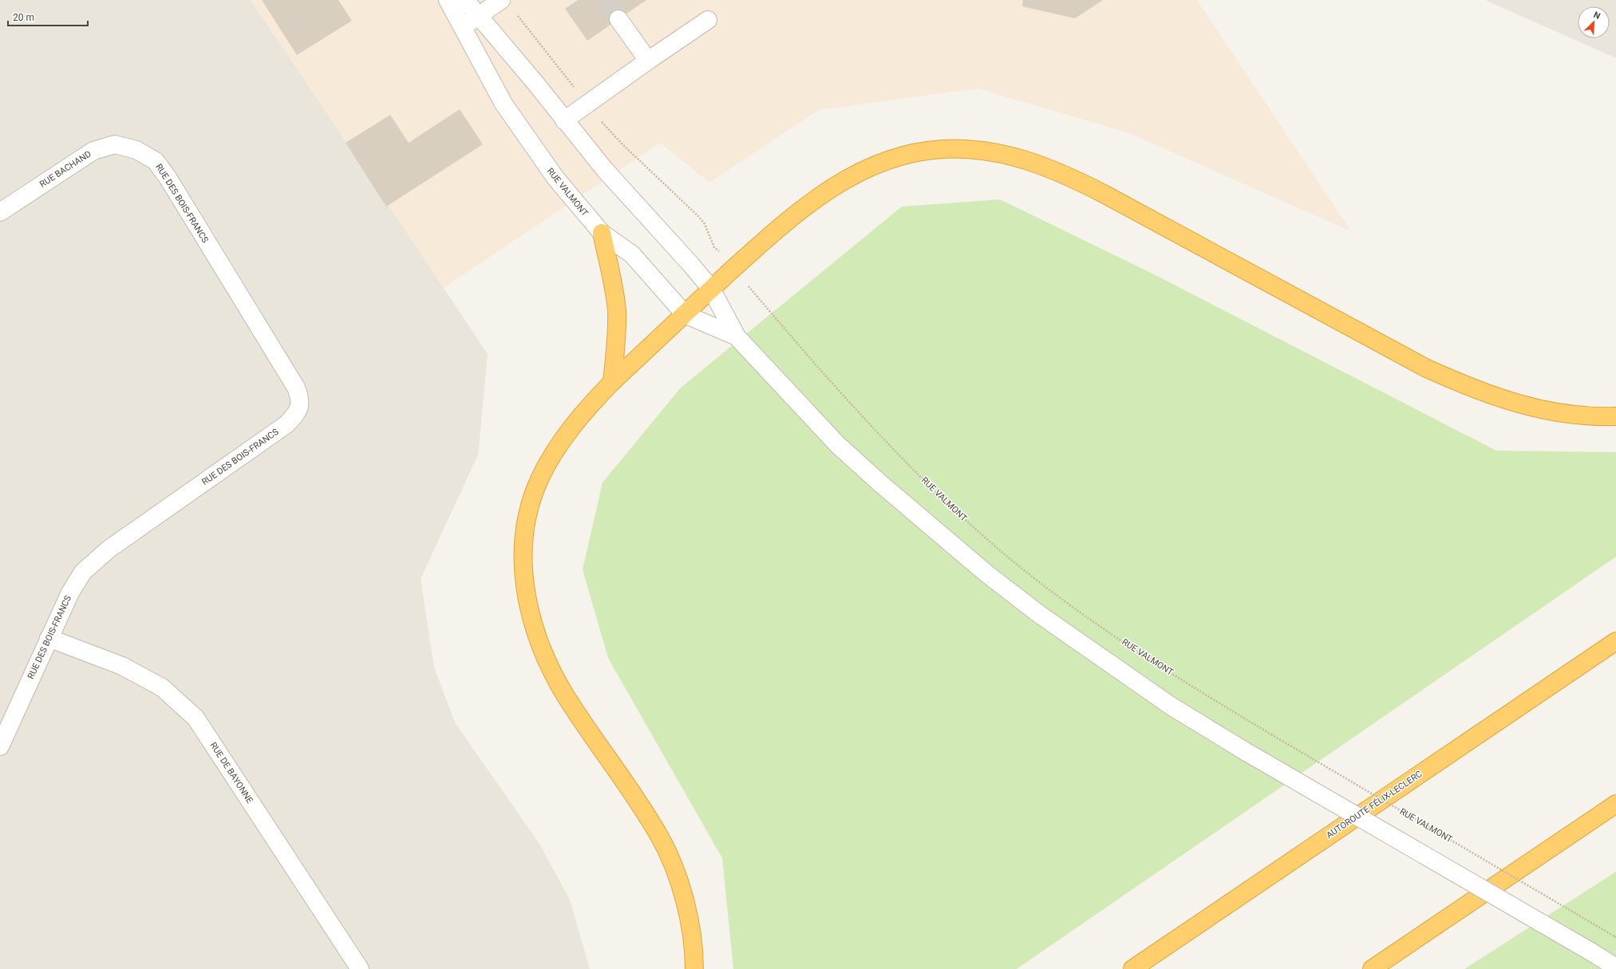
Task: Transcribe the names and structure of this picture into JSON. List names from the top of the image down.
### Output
{
  "streets": {
    "highway": ["AUTOROUTE FÉLIX-LECLERC"],
    "street": [
      "RUE BACHAND",
      "RUE VALMONT",
      "RUE DES BOIS-FRANCS",
      "RUE DE BAYONNE"
    ]
  },
  "crossings": [
    ["RUE BACHAND", "RUE DES BOIS-FRANCS"],
    ["RUE DES BOIS-FRANCS", "RUE DE BAYONNE"]
  ],
  "scale_bar": "20 m",
  "north": "top right"
}
